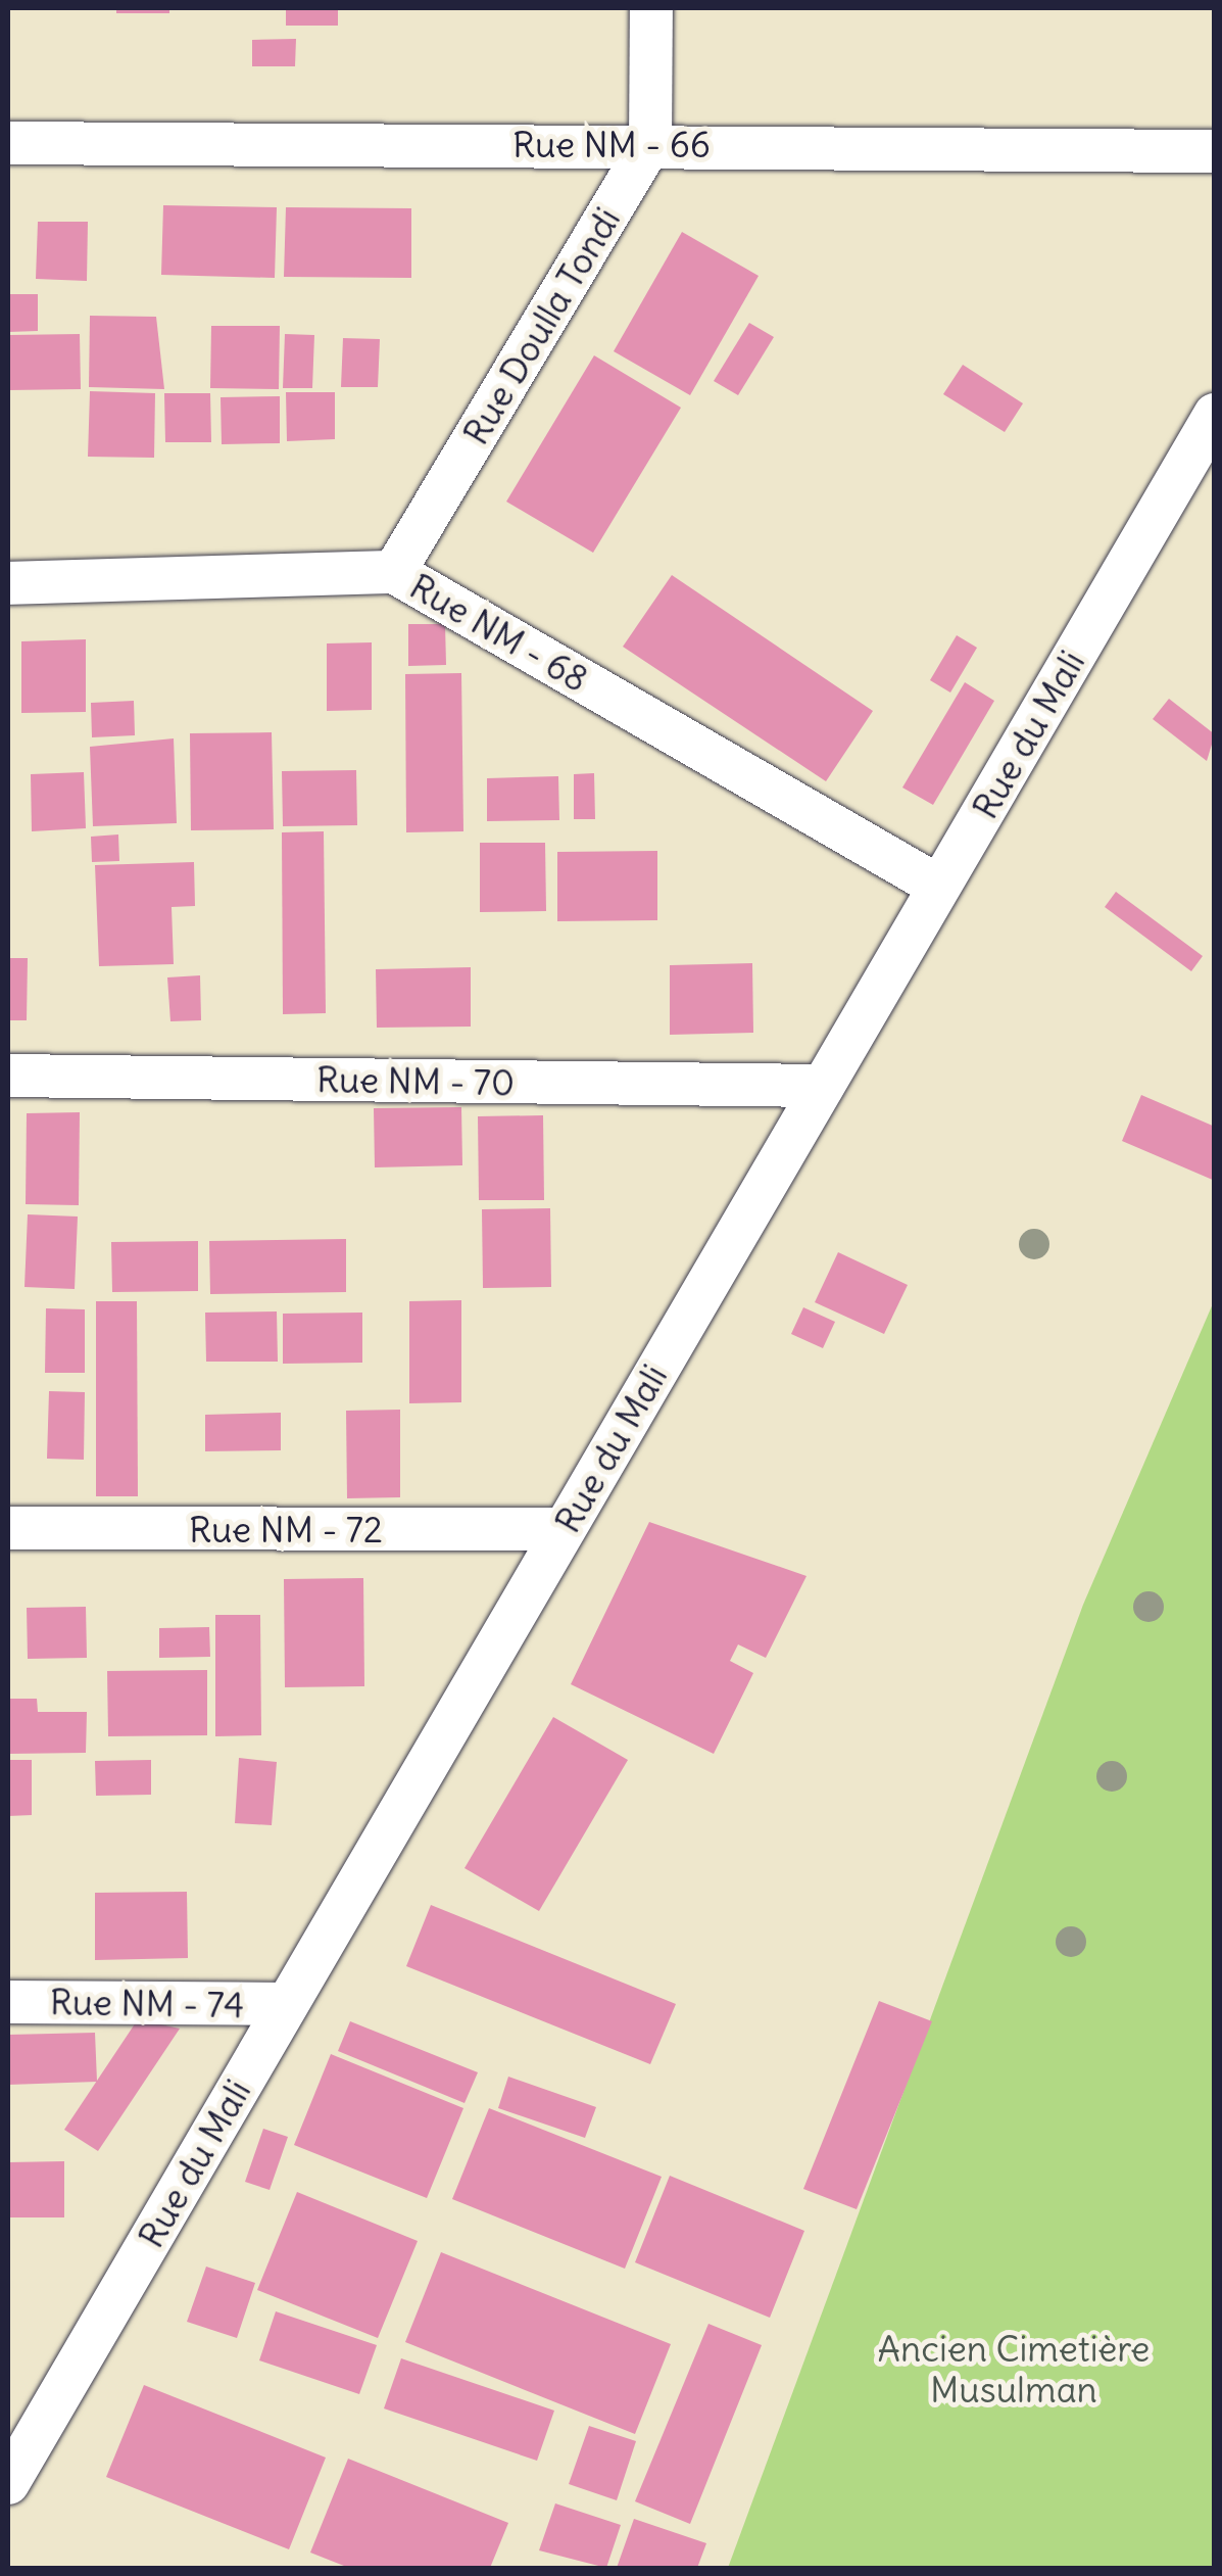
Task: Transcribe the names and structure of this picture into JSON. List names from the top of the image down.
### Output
{
  "streets": {
    "street": [
      "Rue NM - 66",
      "Rue Doulla Tondi",
      "Rue NM - 68",
      "Rue du Mali",
      "Rue NM - 70",
      "Rue NM - 72",
      "Rue NM - 74"
    ]
  },
  "crossings": [
    ["Rue NM - 66", "Rue Doulla Tondi"],
    ["Rue Doulla Tondi", "Rue NM - 68"],
    ["Rue NM - 68", "Rue du Mali"],
    ["Rue du Mali", "Rue NM - 70"],
    ["Rue du Mali", "Rue NM - 72"],
    ["Rue du Mali", "Rue NM - 74"]
  ],
  "parks": ["Ancien Cimetière Musulman"]
}
